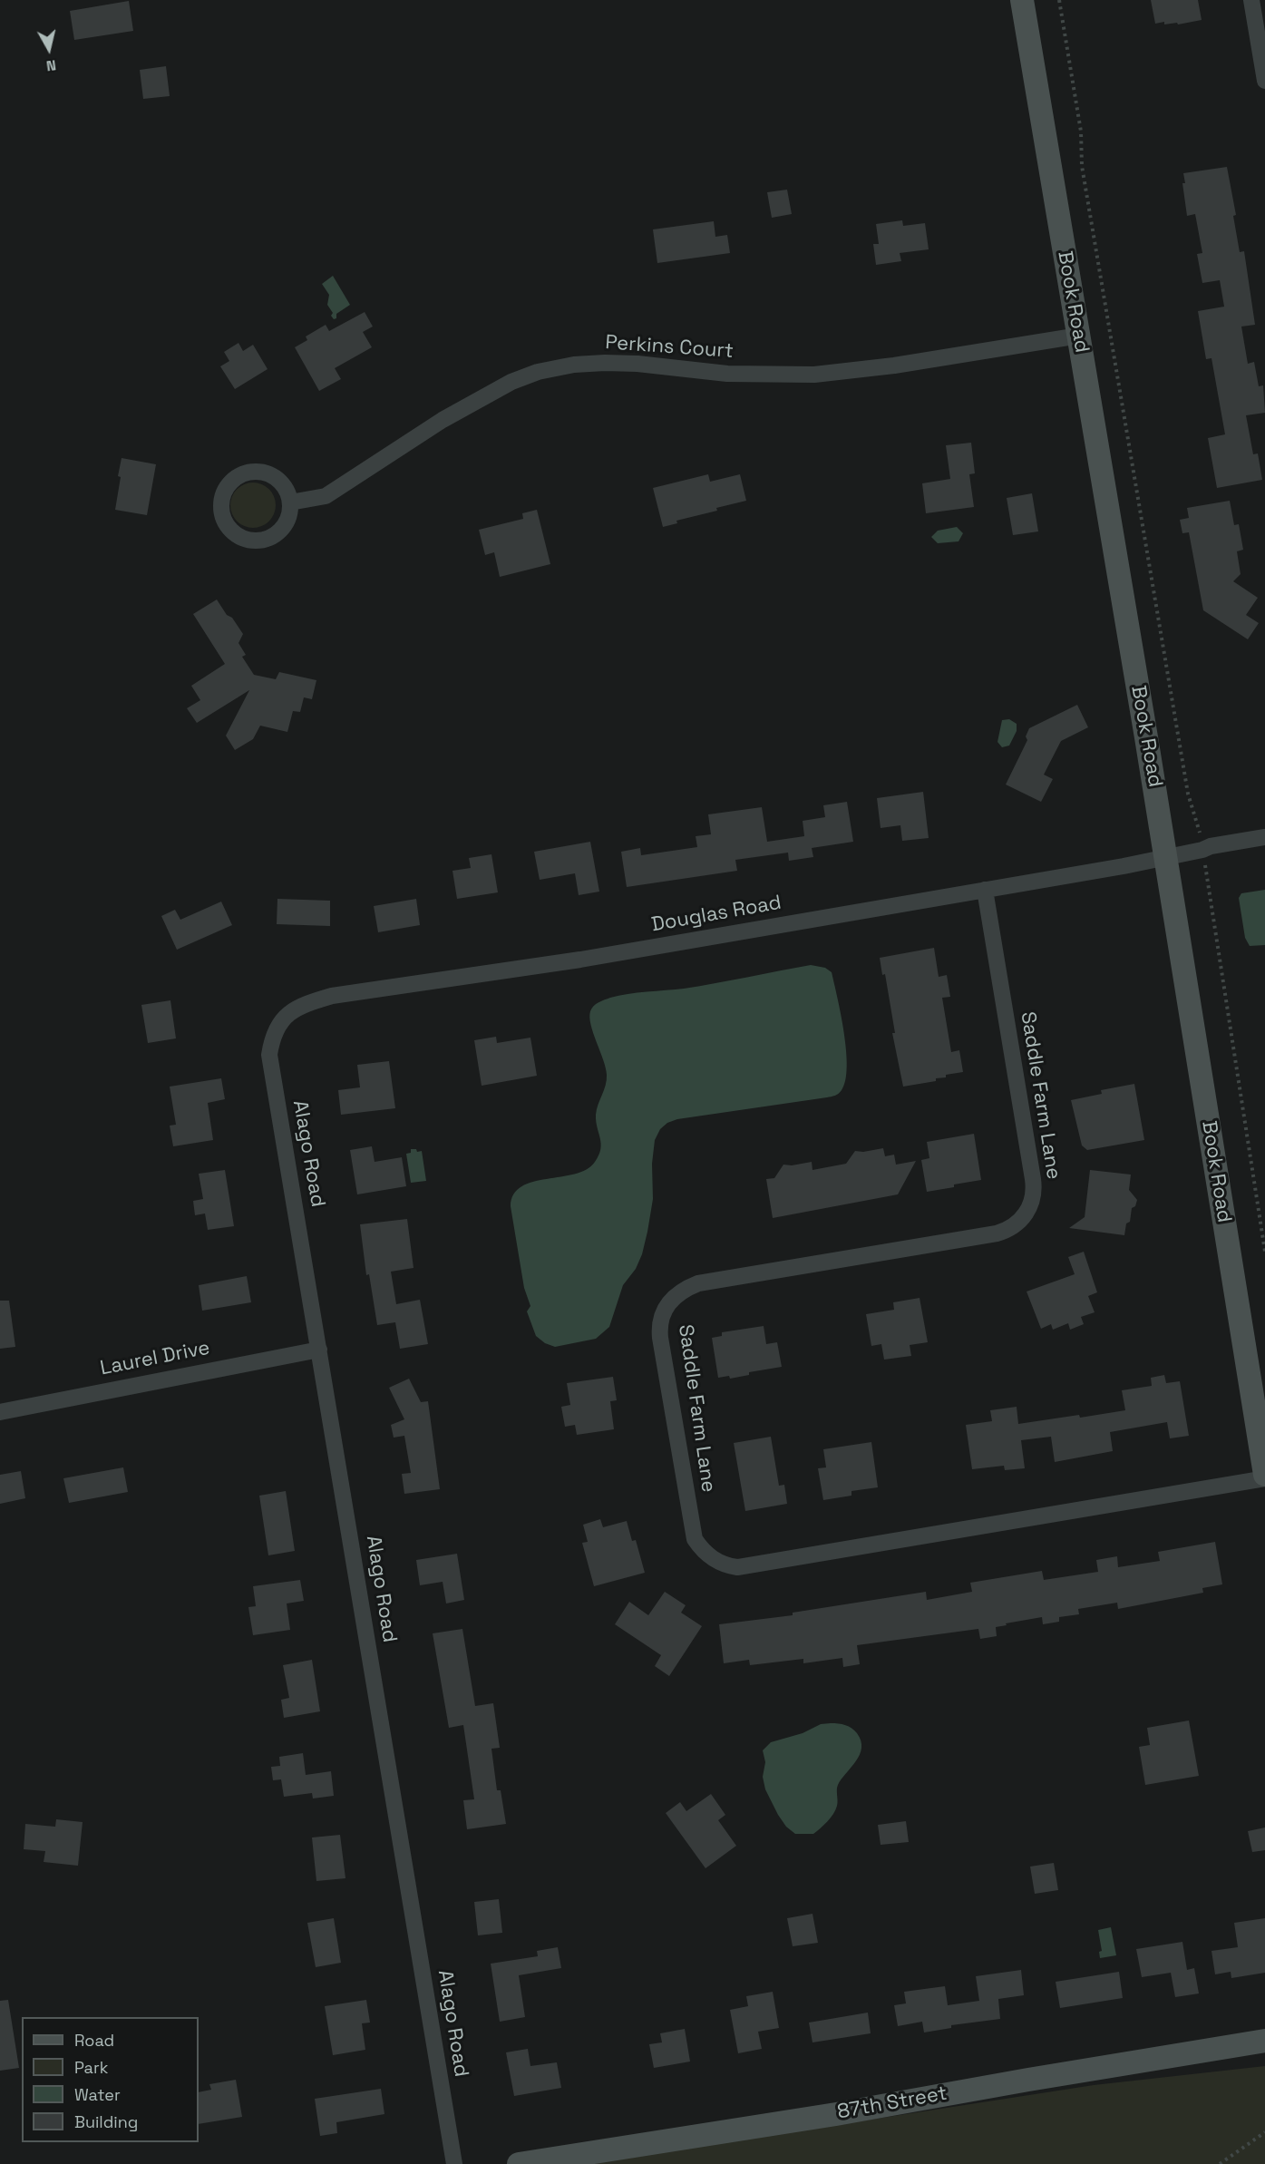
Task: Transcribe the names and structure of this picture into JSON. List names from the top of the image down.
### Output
{
  "streets": {
    "street": [
      "Book Road",
      "Perkins Court",
      "Douglas Road",
      "Saddle Farm Lane",
      "Alago Road",
      "Laurel Drive",
      "87th Street"
    ]
  },
  "crossings": [
    ["Book Road", "Perkins Court"],
    ["Book Road", "Douglas Road"],
    ["Book Road", "Saddle Farm Lane"],
    ["Douglas Road", "Saddle Farm Lane"],
    ["Douglas Road", "Alago Road"],
    ["Alago Road", "Laurel Drive"]
  ],
  "legend": [
    "Road",
    "Park",
    "Water",
    "Building"
  ],
  "north": "bottom"
}
